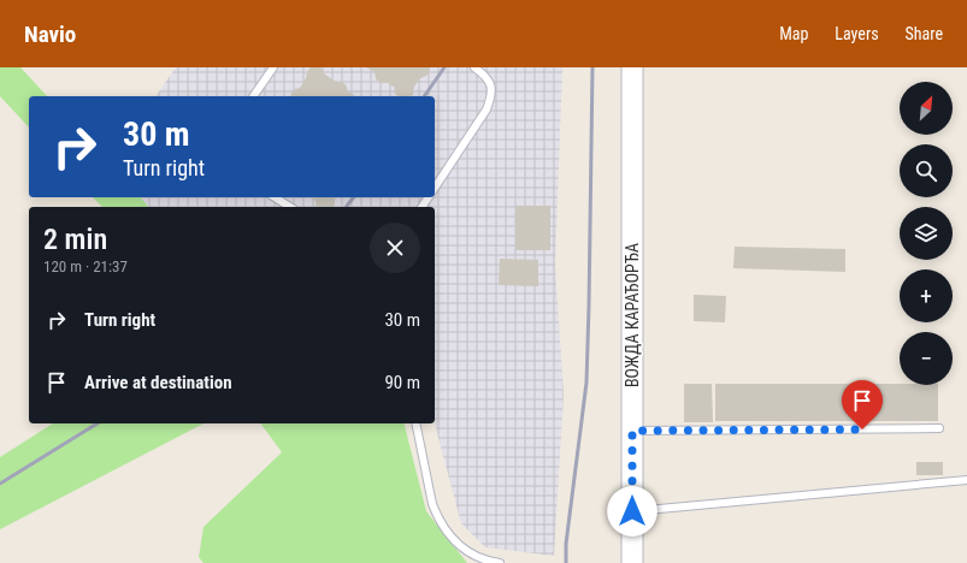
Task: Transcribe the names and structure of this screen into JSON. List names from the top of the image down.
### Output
{
  "streets": {
    "main road": ["ВОЖДА КАРАЂОРЂА"]
  },
  "north": "top right",
  "page": {
    "header": "Navio",
    "nav": ["Map", "Layers", "Share"],
    "map_buttons": ["+", "−"],
    "turn": ["30 m", "Turn right"],
    "heading": ["2 min", "120 m · 21:37"],
    "list": [
      {
        "name": "Turn right",
        "value": "30 m"
      },
      {
        "name": "Arrive at destination",
        "value": "90 m"
      }
    ]
  }
}
